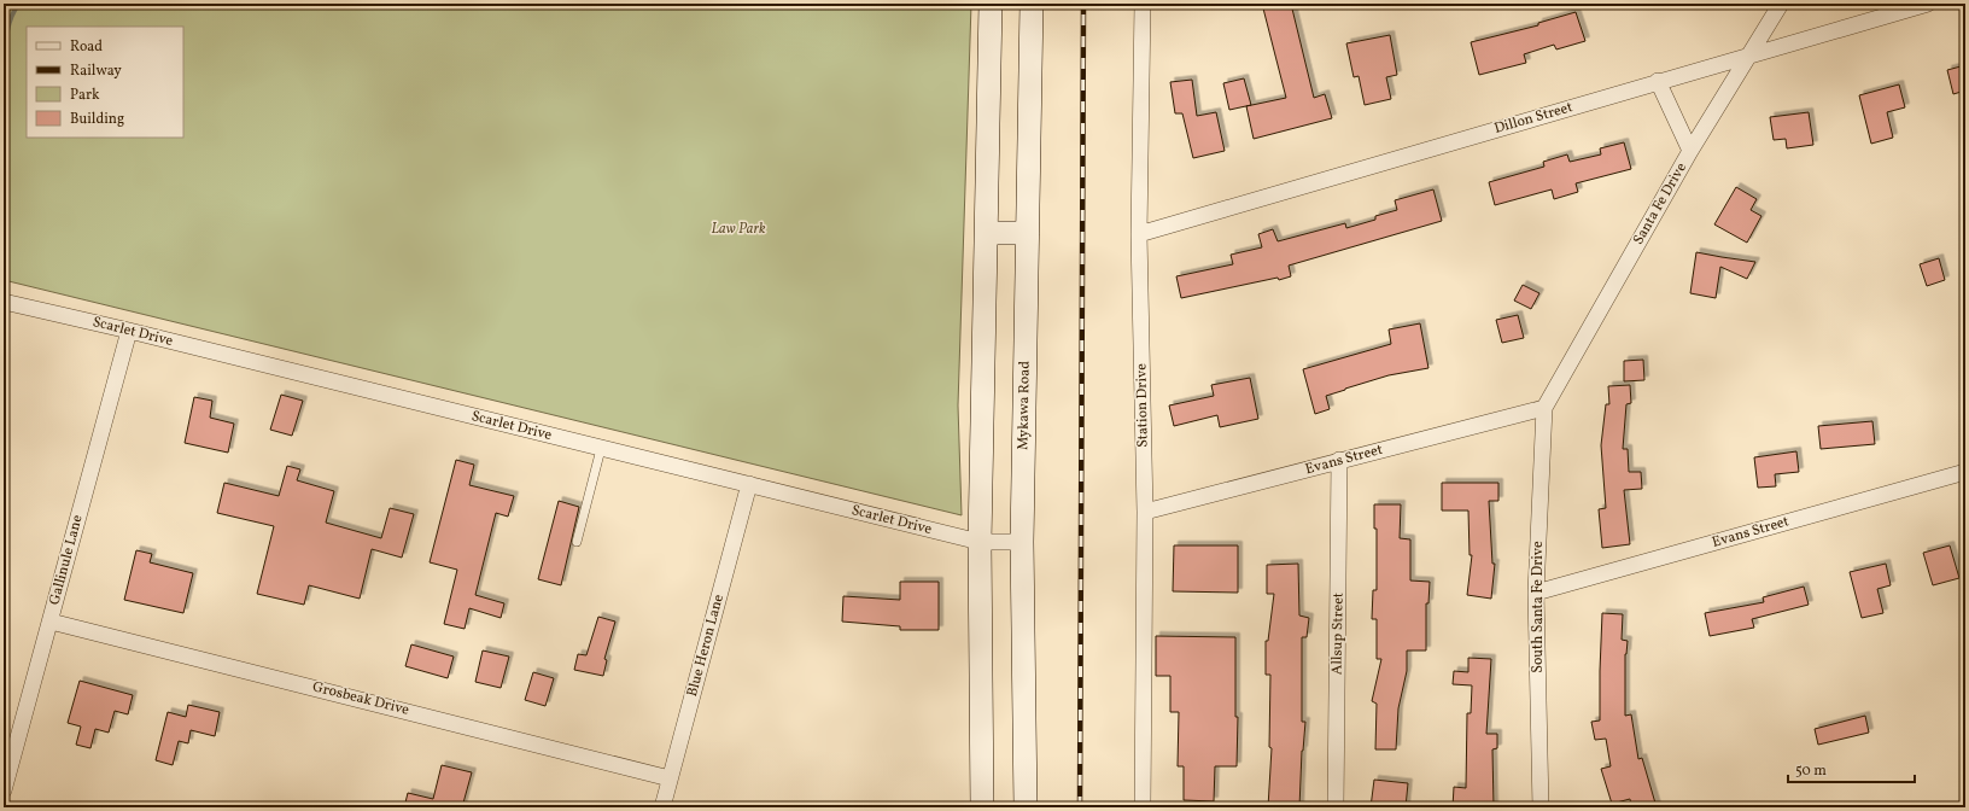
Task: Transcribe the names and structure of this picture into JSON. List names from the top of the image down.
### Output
{
  "streets": {
    "main road": ["Mykawa Road"],
    "street": [
      "Dillon Street",
      "Santa Fe Drive",
      "Scarlet Drive",
      "Station Drive",
      "Evans Street",
      "Gallinule Lane",
      "South Santa Fe Drive",
      "Allsup Street",
      "Blue Heron Lane",
      "Grosbeak Drive"
    ]
  },
  "crossings": [
    ["Dillon Street", "Santa Fe Drive"],
    ["Dillon Street", "Station Drive"],
    ["Santa Fe Drive", "Evans Street"],
    ["Santa Fe Drive", "South Santa Fe Drive"],
    ["Scarlet Drive", "Mykawa Road"],
    ["Scarlet Drive", "Gallinule Lane"],
    ["Scarlet Drive", "Blue Heron Lane"],
    ["Station Drive", "Evans Street"],
    ["Evans Street", "South Santa Fe Drive"],
    ["Evans Street", "Allsup Street"],
    ["Gallinule Lane", "Grosbeak Drive"],
    ["Blue Heron Lane", "Grosbeak Drive"]
  ],
  "parks": ["Law Park"],
  "legend": [
    "Road",
    "Railway",
    "Park",
    "Building"
  ],
  "scale_bar": "50 m"
}
